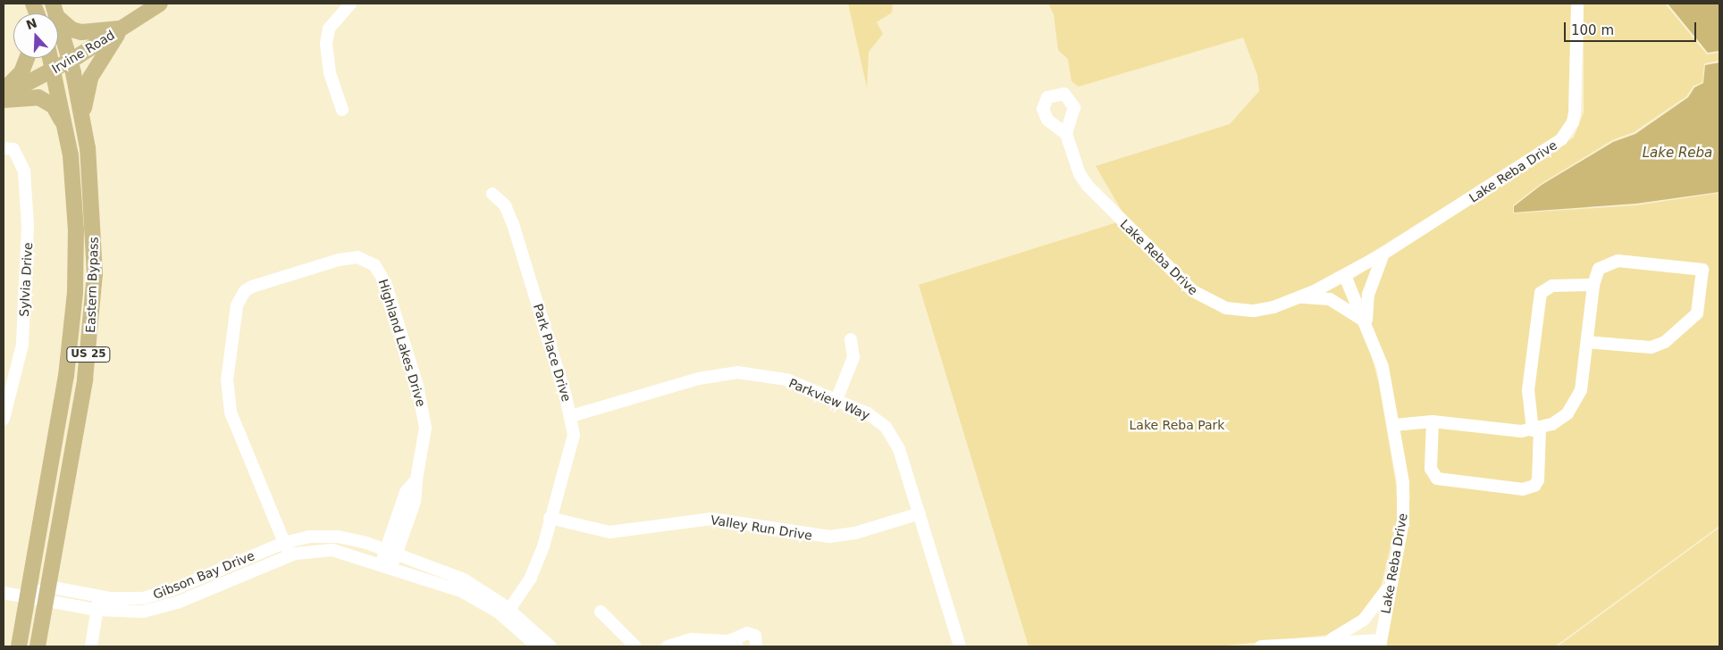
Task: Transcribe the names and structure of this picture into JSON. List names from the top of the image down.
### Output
{
  "streets": {
    "main road": ["Irvine Road", "Eastern Bypass", "US 25"],
    "street": [
      "Lake Reba Drive",
      "Sylvia Drive",
      "Highland Lakes Drive",
      "Park Place Drive",
      "Parkview Way",
      "Valley Run Drive",
      "Gibson Bay Drive"
    ]
  },
  "crossings": [
    ["Irvine Road", "Eastern Bypass"],
    ["Eastern Bypass", "Gibson Bay Drive"],
    ["Highland Lakes Drive", "Gibson Bay Drive"],
    ["Park Place Drive", "Parkview Way"],
    ["Park Place Drive", "Valley Run Drive"],
    ["Park Place Drive", "Gibson Bay Drive"],
    ["Parkview Way", "Valley Run Drive"]
  ],
  "water": ["Lake Reba"],
  "parks": ["Lake Reba Park"],
  "scale_bar": "100 m",
  "north": "top"
}
